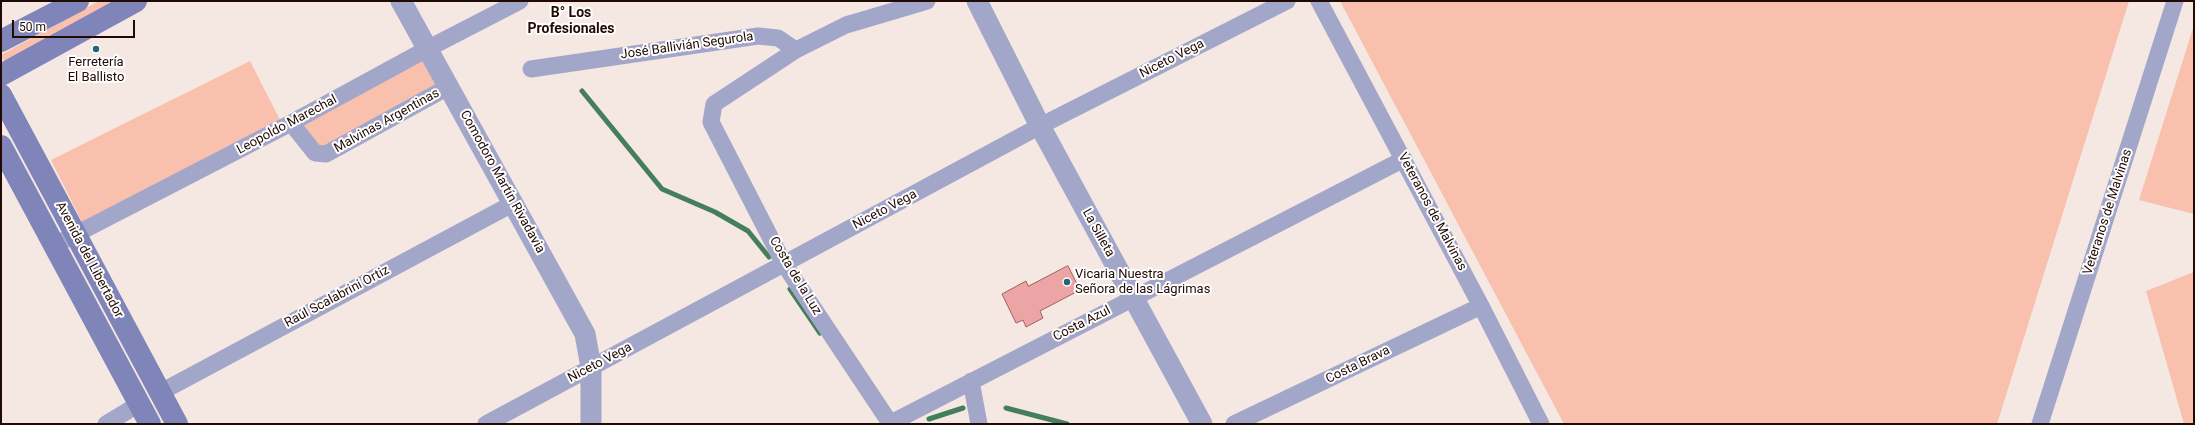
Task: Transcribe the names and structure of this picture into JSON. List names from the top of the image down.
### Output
{
  "streets": {
    "main road": ["Avenida del Libertador"],
    "street": [
      "José Ballivián Segurola",
      "Niceto Vega",
      "Malvinas Argentinas",
      "Leopoldo Marechal",
      "Comodoro Martín Rivadavia",
      "Veteranos de Malvinas",
      "La Silleta",
      "Costa de la Luz",
      "Raúl Scalabrini Ortiz",
      "Costa Azul",
      "Costa Brava"
    ]
  },
  "crossings": [
    ["José Ballivián Segurola", "Costa de la Luz"],
    ["Niceto Vega", "Comodoro Martín Rivadavia"],
    ["Niceto Vega", "La Silleta"],
    ["Niceto Vega", "Costa de la Luz"],
    ["Malvinas Argentinas", "Leopoldo Marechal"],
    ["Malvinas Argentinas", "Comodoro Martín Rivadavia"],
    ["Leopoldo Marechal", "Comodoro Martín Rivadavia"],
    ["Leopoldo Marechal", "Avenida del Libertador"],
    ["Comodoro Martín Rivadavia", "Raúl Scalabrini Ortiz"],
    ["Veteranos de Malvinas", "Costa Azul"],
    ["Veteranos de Malvinas", "Costa Brava"],
    ["La Silleta", "Costa Azul"],
    ["Avenida del Libertador", "Raúl Scalabrini Ortiz"],
    ["Costa de la Luz", "Costa Azul"]
  ],
  "districts": ["B° Los Profesionales"],
  "places": ["Ferretería El Ballisto", "Vicaria Nuestra Señora de las Lágrimas"],
  "scale_bar": "50 m"
}
